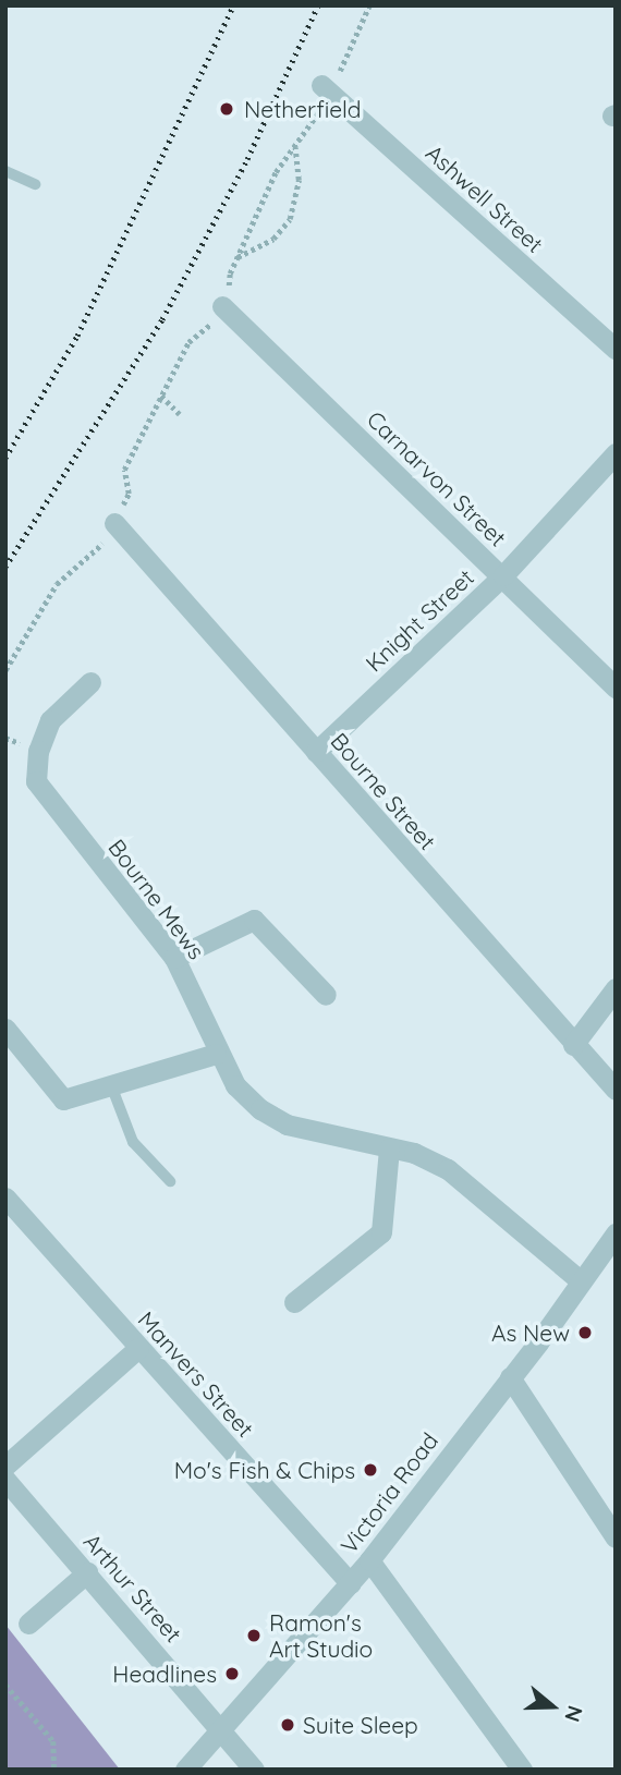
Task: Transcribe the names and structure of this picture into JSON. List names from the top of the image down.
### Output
{
  "streets": {
    "street": [
      "Ashwell Street",
      "Carnarvon Street",
      "Knight Street",
      "Bourne Street",
      "Bourne Mews",
      "Manvers Street",
      "Victoria Road",
      "Arthur Street"
    ]
  },
  "crossings": [
    ["Carnarvon Street", "Knight Street"],
    ["Knight Street", "Bourne Street"],
    ["Bourne Mews", "Victoria Road"],
    ["Manvers Street", "Victoria Road"],
    ["Victoria Road", "Arthur Street"]
  ],
  "places": [
    "Netherfield",
    "As New",
    "Mo's Fish & Chips",
    "Ramon's Art Studio",
    "Headlines",
    "Suite Sleep"
  ],
  "north": "right"
}
